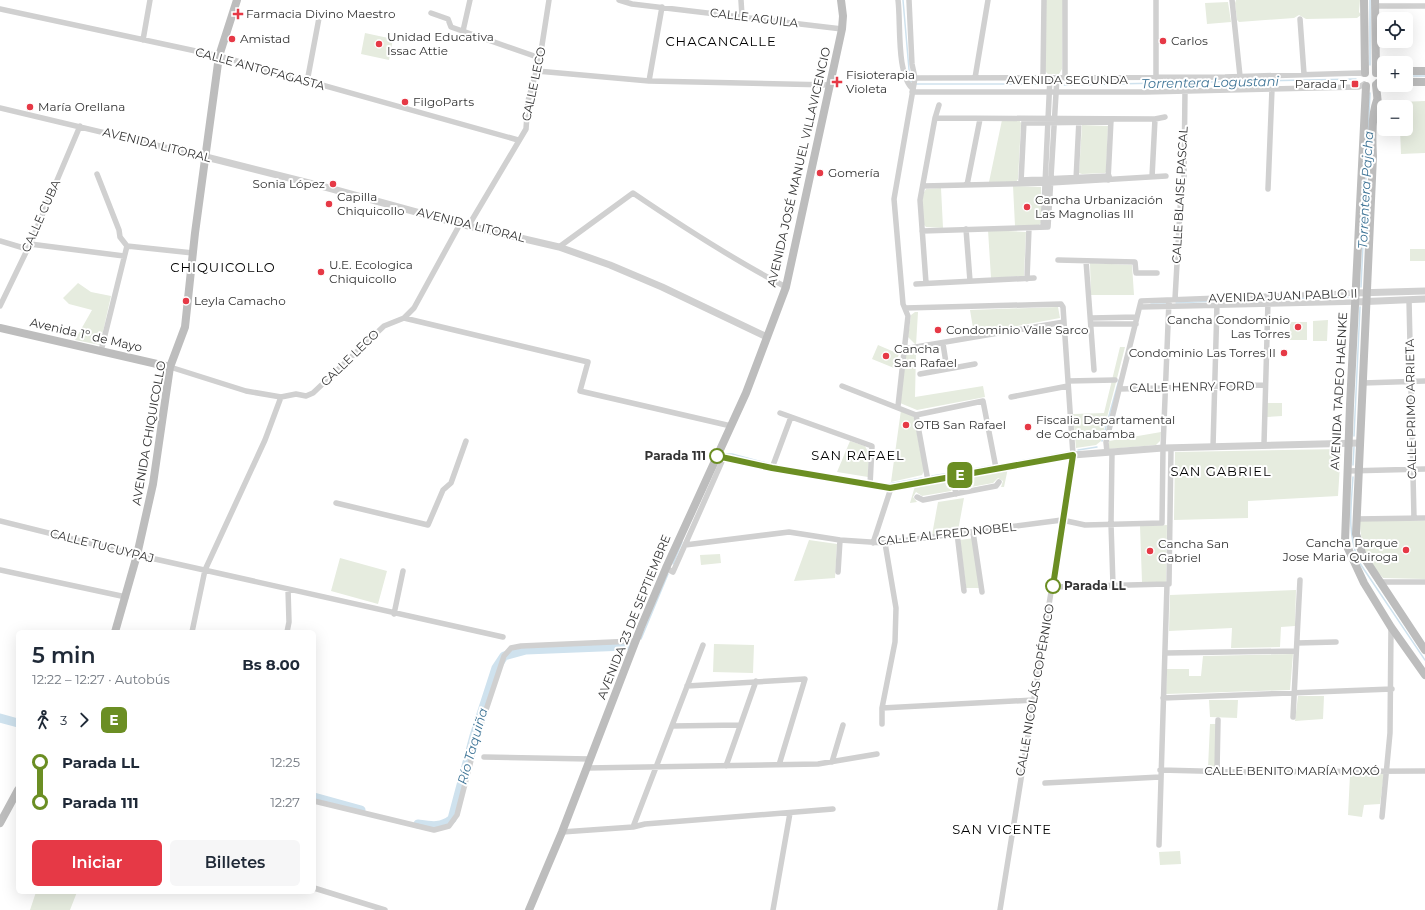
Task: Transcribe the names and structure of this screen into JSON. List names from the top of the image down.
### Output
{
  "streets": {
    "main road": [
      "AVENIDA JOSÉ MANUEL VILLAVICENCIO",
      "Avenida 1º de Mayo",
      "AVENIDA TADEO HAENKE",
      "AVENIDA CHIQUICOLLO",
      "AVENIDA 23 DE SEPTIEMBRE"
    ],
    "street": [
      "CALLE AGUILA",
      "CALLE ANTOFAGASTA",
      "AVENIDA SEGUNDA",
      "CALLE LECO",
      "AVENIDA LITORAL",
      "CALLE BLAISE PASCAL",
      "CALLE CUBA",
      "AVENIDA JUAN PABLO II",
      "CALLE HENRY FORD",
      "CALLE PRIMO ARRIETA",
      "CALLE ALFRED NOBEL",
      "CALLE TUCUYPAJ",
      "CALLE NICOLÁS COPÉRNICO",
      "CALLE BENITO MARÍA MOXÓ"
    ]
  },
  "crossings": [
    ["CALLE AGUILA", "AVENIDA JOSÉ MANUEL VILLAVICENCIO"],
    ["CALLE ANTOFAGASTA", "CALLE LECO"],
    ["CALLE ANTOFAGASTA", "AVENIDA CHIQUICOLLO"],
    ["AVENIDA SEGUNDA", "CALLE BLAISE PASCAL"],
    ["AVENIDA SEGUNDA", "AVENIDA TADEO HAENKE"],
    ["CALLE LECO", "AVENIDA LITORAL"],
    ["CALLE LECO", "Avenida 1º de Mayo"],
    ["AVENIDA LITORAL", "AVENIDA JOSÉ MANUEL VILLAVICENCIO"],
    ["AVENIDA LITORAL", "CALLE CUBA"],
    ["AVENIDA LITORAL", "AVENIDA CHIQUICOLLO"],
    ["AVENIDA LITORAL", "AVENIDA 23 DE SEPTIEMBRE"],
    ["AVENIDA JOSÉ MANUEL VILLAVICENCIO", "AVENIDA 23 DE SEPTIEMBRE"],
    ["CALLE BLAISE PASCAL", "AVENIDA JUAN PABLO II"],
    ["AVENIDA JUAN PABLO II", "AVENIDA TADEO HAENKE"],
    ["AVENIDA JUAN PABLO II", "CALLE PRIMO ARRIETA"],
    ["Avenida 1º de Mayo", "AVENIDA CHIQUICOLLO"],
    ["AVENIDA CHIQUICOLLO", "CALLE TUCUYPAJ"],
    ["CALLE ALFRED NOBEL", "CALLE NICOLÁS COPÉRNICO"]
  ],
  "districts": [
    "CHACANCALLE",
    "CHIQUICOLLO",
    "SAN RAFAEL",
    "SAN GABRIEL",
    "SAN VICENTE"
  ],
  "water": ["Torrentera Logustani", "Torrentera Pajcha", "Río Taquiña"],
  "places": {
    "health": ["Farmacia Divino Maestro", "Fisioterapia Violeta"],
    "other": [
      "Amistad",
      "Carlos",
      "Unidad Educativa Issac Attie",
      "FilgoParts",
      "María Orellana",
      "Gomería",
      "Sonia López",
      "Capilla Chiquicollo",
      "Cancha Urbanización Las Magnolias III",
      "U.E. Ecologica Chiquicollo",
      "Leyla Camacho",
      "Cancha Condominio Las Torres",
      "Condominio Valle Sarco",
      "Condominio Las Torres II",
      "Cancha San Rafael",
      "OTB San Rafael",
      "Fiscalia Departamental de Cochabamba",
      "Parada 111",
      "Cancha Parque Jose Maria Quiroga",
      "Cancha San Gabriel",
      "Parada LL"
    ],
    "transit": ["Parada T"]
  },
  "lines": ["bus line E"],
  "page": {
    "on_map": "E",
    "map_buttons": ["+", "−"],
    "heading": ["5 min", "12:22 – 12:27 · Autobús", "Bs 8.00"],
    "legs": ["3", "E"],
    "list": [
      {
        "name": "Parada LL",
        "value": "12:25"
      },
      {
        "name": "Parada 111",
        "value": "12:27"
      }
    ],
    "buttons": ["Iniciar", "Billetes"]
  }
}
